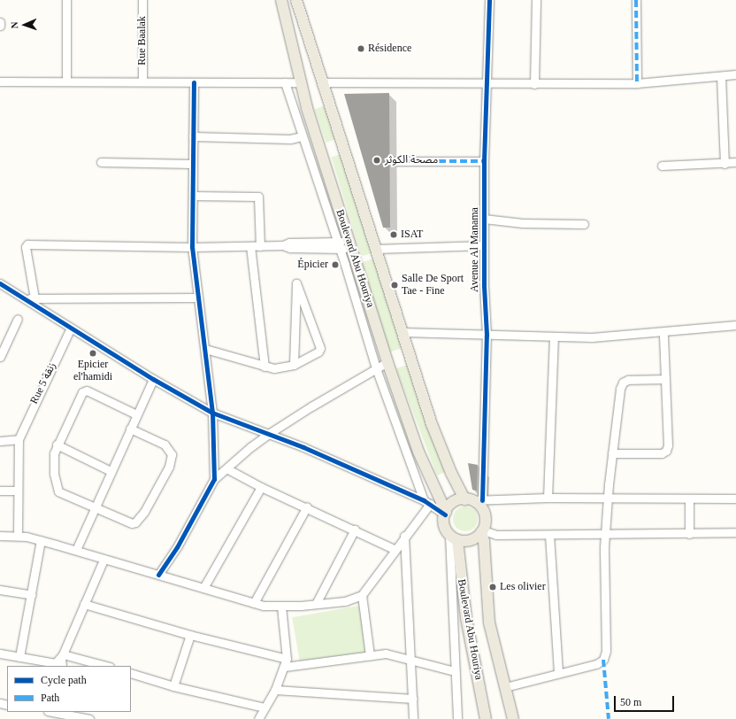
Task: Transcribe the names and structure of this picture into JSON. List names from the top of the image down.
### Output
{
  "streets": {
    "main road": ["Boulevard Abu Houriya"],
    "street": ["Rue Baalak", "Avenue Al Manama", "Rue 5 زنقة"]
  },
  "crossings": [
    ["Avenue Al Manama", "Boulevard Abu Houriya"]
  ],
  "places": [
    "Résidence",
    "مصحة الكوثر",
    "ISAT",
    "Épicier",
    "Salle De Sport Tae - Fine",
    "Epicier el'hamidi",
    "Les olivier"
  ],
  "legend": ["Cycle path", "Path"],
  "scale_bar": "50 m",
  "north": "left"
}
